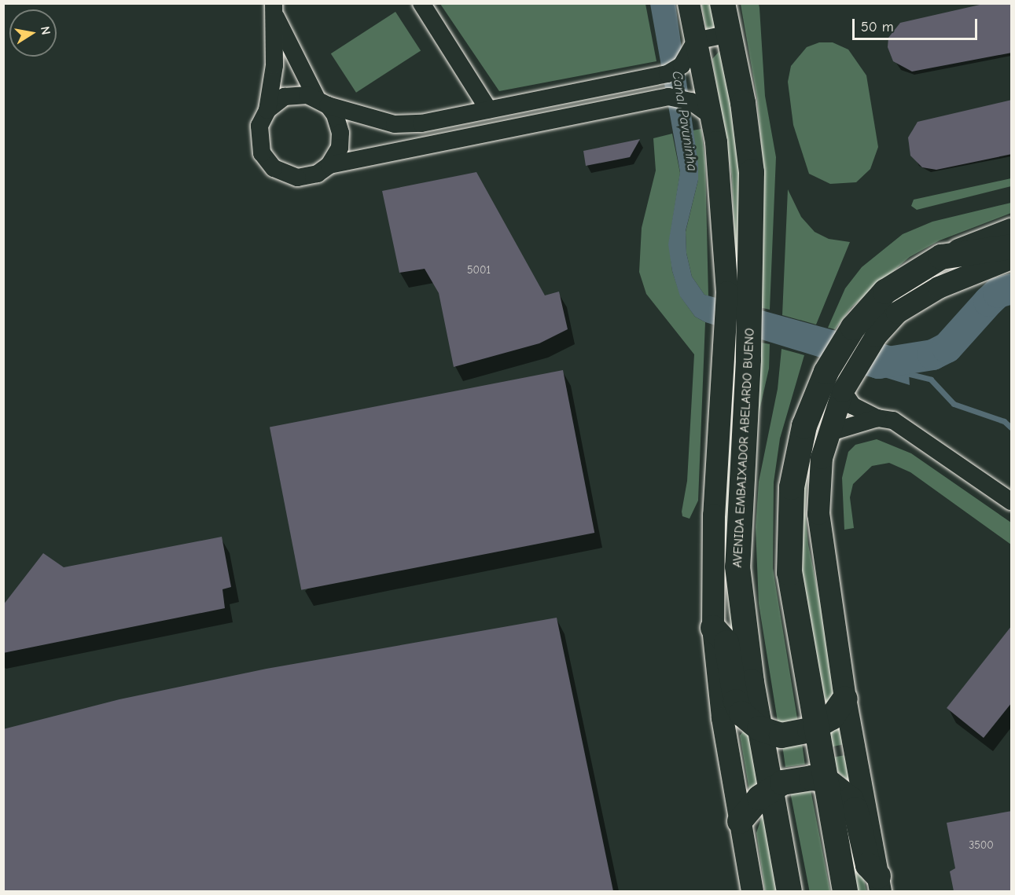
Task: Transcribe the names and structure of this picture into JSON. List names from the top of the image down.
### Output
{
  "streets": {
    "highway": ["AVENIDA EMBAIXADOR ABELARDO BUENO"]
  },
  "water": ["Canal Pavuninha"],
  "house_numbers": ["5001", "3500"],
  "scale_bar": "50 m",
  "north": "right"
}
